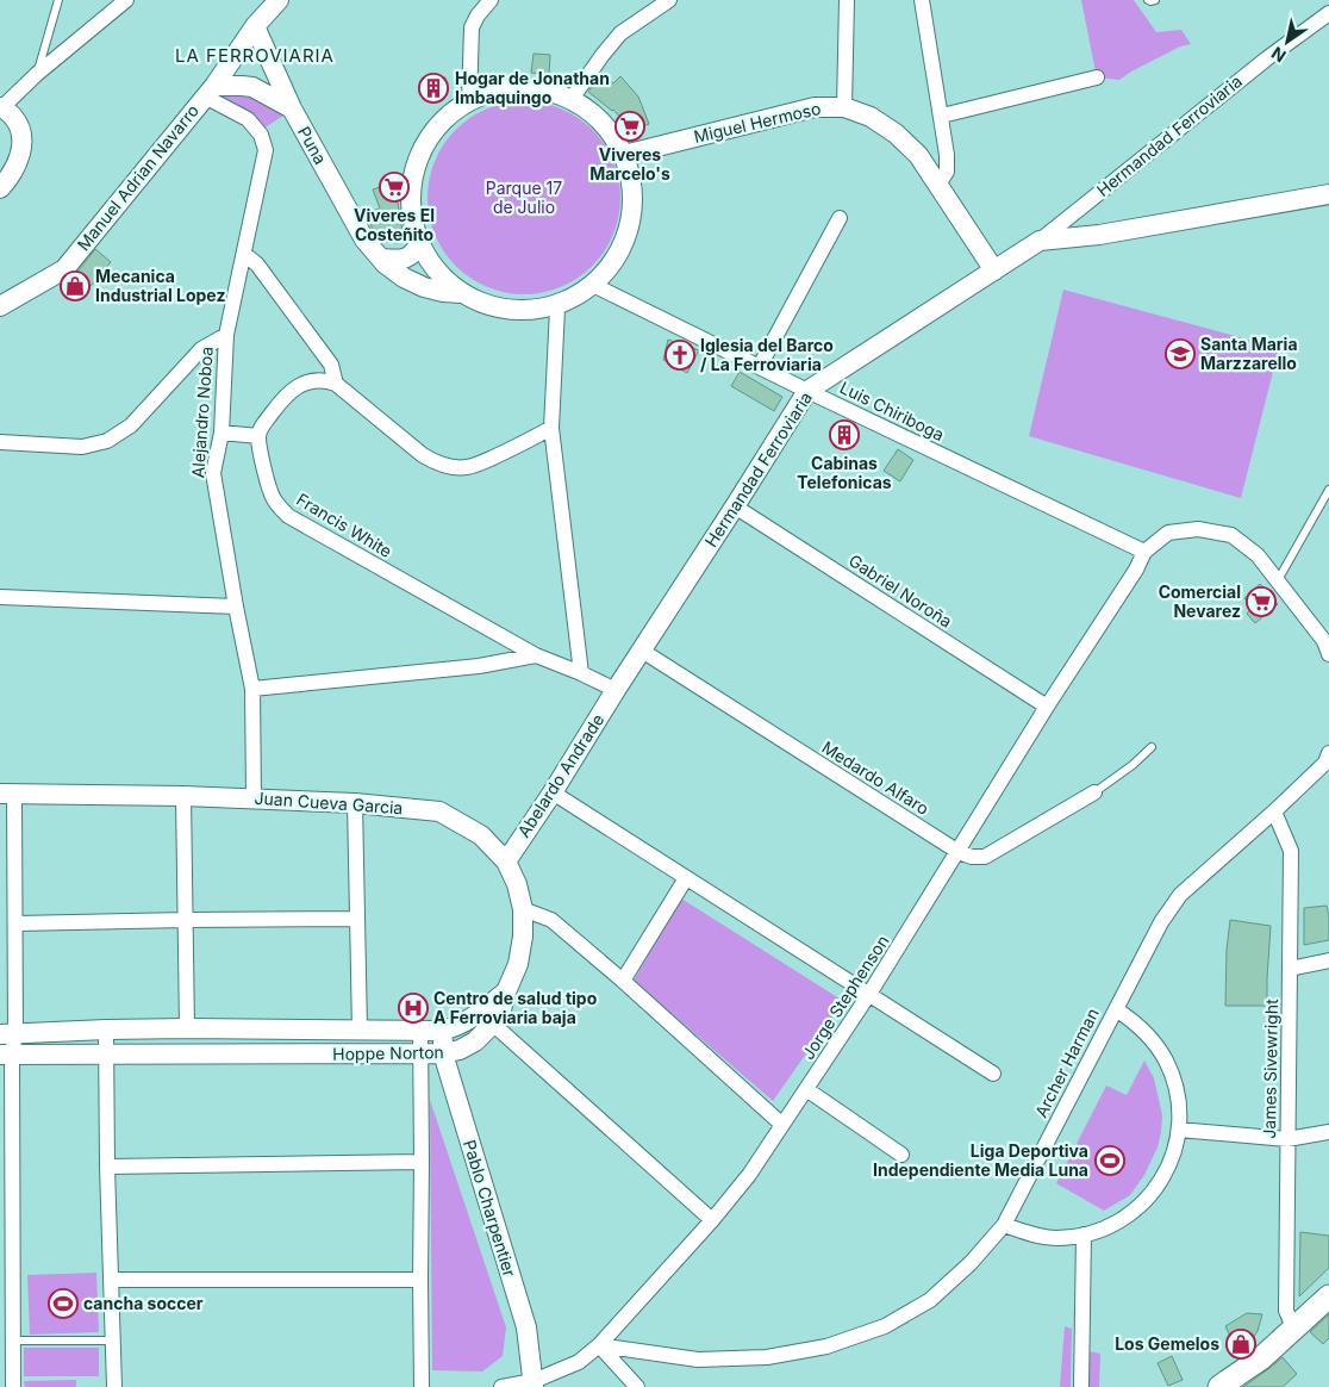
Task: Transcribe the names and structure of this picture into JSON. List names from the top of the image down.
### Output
{
  "streets": {
    "street": [
      "Miguel Hermoso",
      "Hermandad Ferroviaria",
      "Puna",
      "Manuel Adrian Navarro",
      "Luis Chiriboga",
      "Alejandro Noboa",
      "Francis White",
      "Gabriel Noroña",
      "Abelardo Andrade",
      "Medardo Alfaro",
      "Juan Cueva Garcia",
      "Jorge Stephenson",
      "Hoppe Norton",
      "Archer Harman",
      "James Sivewright",
      "Pablo Charpentier"
    ]
  },
  "crossings": [
    ["Miguel Hermoso", "Hermandad Ferroviaria"],
    ["Hermandad Ferroviaria", "Luis Chiriboga"],
    ["Hermandad Ferroviaria", "Francis White"],
    ["Hermandad Ferroviaria", "Gabriel Noroña"],
    ["Hermandad Ferroviaria", "Abelardo Andrade"],
    ["Hermandad Ferroviaria", "Medardo Alfaro"],
    ["Puna", "Manuel Adrian Navarro"],
    ["Manuel Adrian Navarro", "Alejandro Noboa"],
    ["Luis Chiriboga", "Jorge Stephenson"],
    ["Alejandro Noboa", "Juan Cueva Garcia"],
    ["Francis White", "Abelardo Andrade"],
    ["Gabriel Noroña", "Jorge Stephenson"],
    ["Abelardo Andrade", "Juan Cueva Garcia"],
    ["Medardo Alfaro", "Jorge Stephenson"],
    ["Juan Cueva Garcia", "Hoppe Norton"],
    ["Jorge Stephenson", "Archer Harman"],
    ["Jorge Stephenson", "Pablo Charpentier"],
    ["Hoppe Norton", "Pablo Charpentier"],
    ["Archer Harman", "James Sivewright"]
  ],
  "districts": ["LA FERROVIARIA"],
  "parks": ["Parque 17 de Julio"],
  "places": {
    "building": ["Hogar de Jonathan Imbaquingo", "Cabinas Telefonicas"],
    "supermarket": ["Viveres Marcelo's", "Viveres El Costeñito", "Comercial Nevarez"],
    "shop": ["Mecanica Industrial Lopez", "Los Gemelos"],
    "school or university": ["Santa Maria Marzzarello"],
    "church": ["Iglesia del Barco / La Ferroviaria"],
    "hospital": ["Centro de salud tipo A Ferroviaria baja"],
    "sports": ["Liga Deportiva Independiente Media Luna", "cancha soccer"]
  },
  "north": "bottom left"
}
